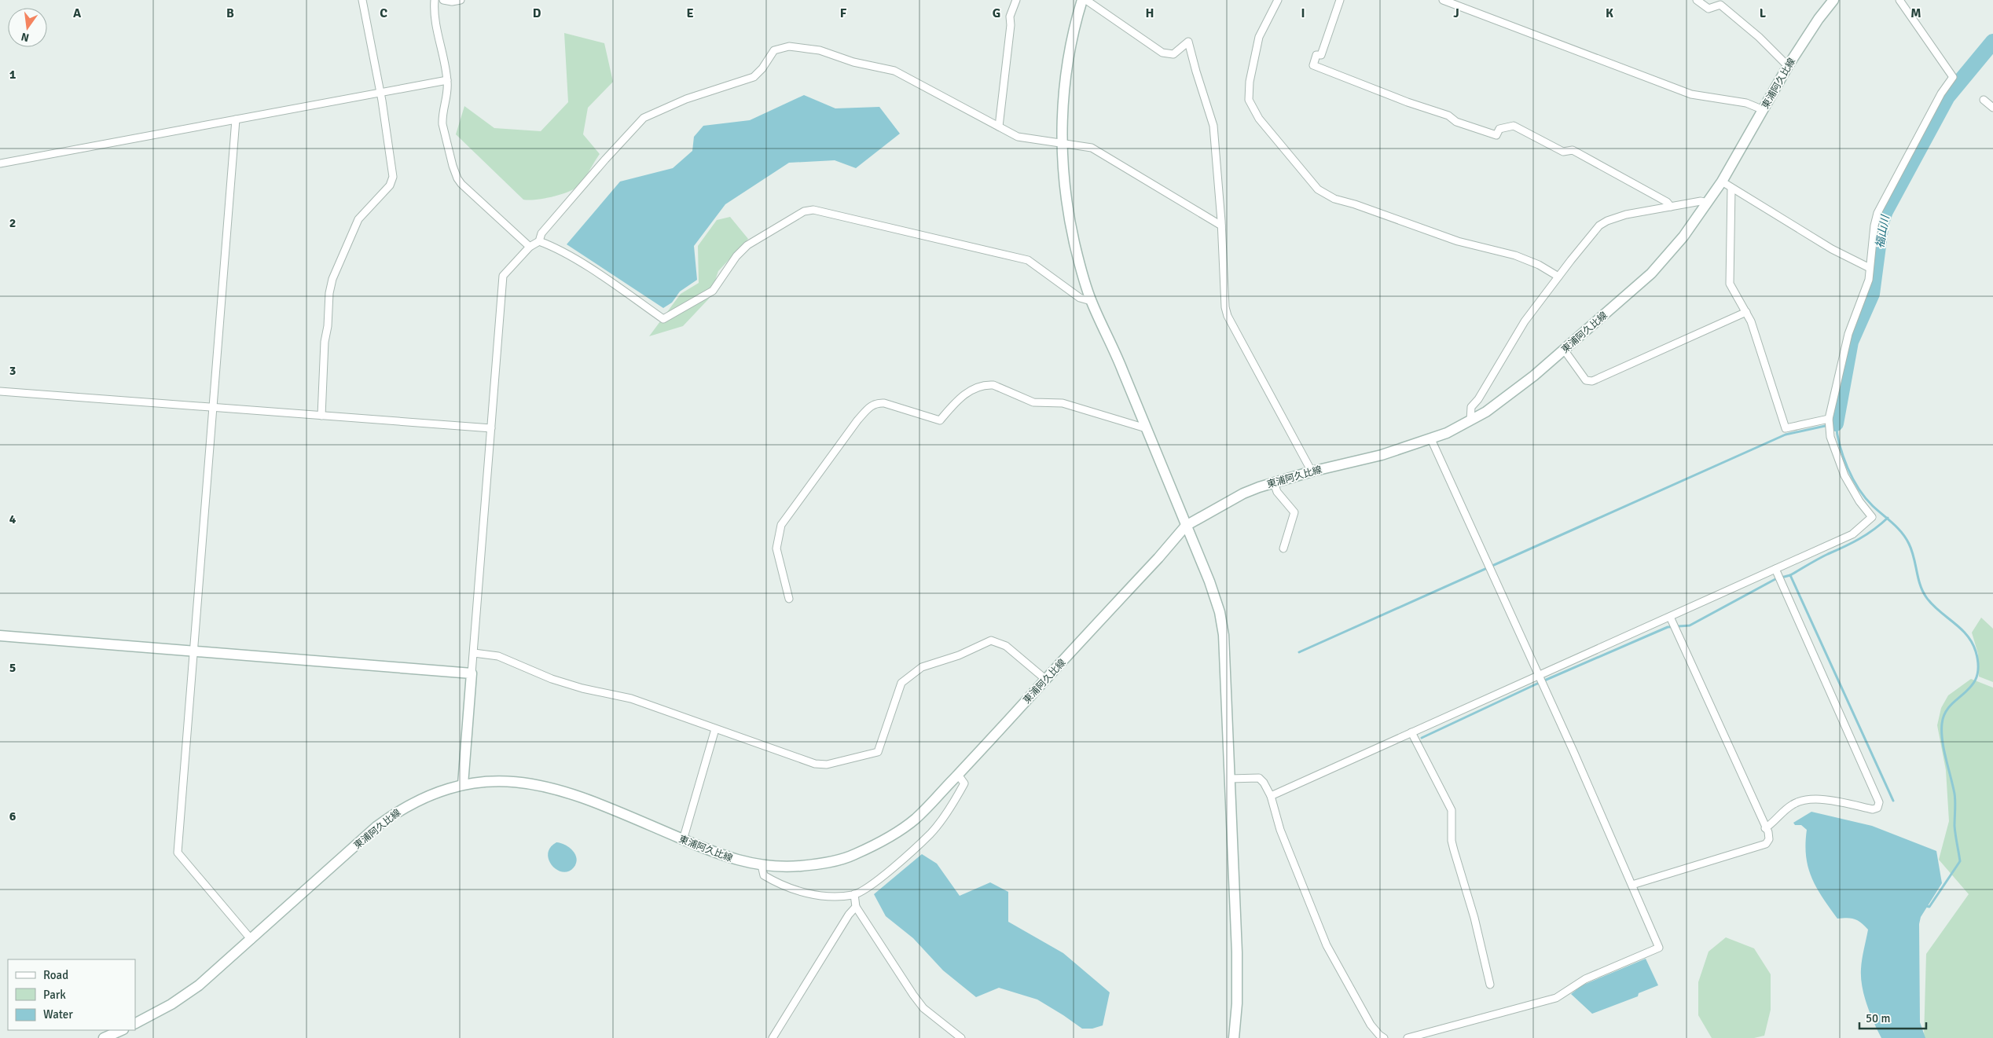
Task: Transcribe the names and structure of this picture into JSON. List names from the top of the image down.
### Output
{
  "streets": {
    "main road": ["東浦阿久比線"]
  },
  "water": ["福山川"],
  "legend": ["Road", "Park", "Water"],
  "scale_bar": "50 m",
  "north": "bottom",
  "grid": {
    "columns": [
      "A",
      "B",
      "C",
      "D",
      "E",
      "F",
      "G",
      "H",
      "I",
      "J",
      "K",
      "L",
      "M"
    ],
    "rows": [
      "1",
      "2",
      "3",
      "4",
      "5",
      "6"
    ]
  }
}
